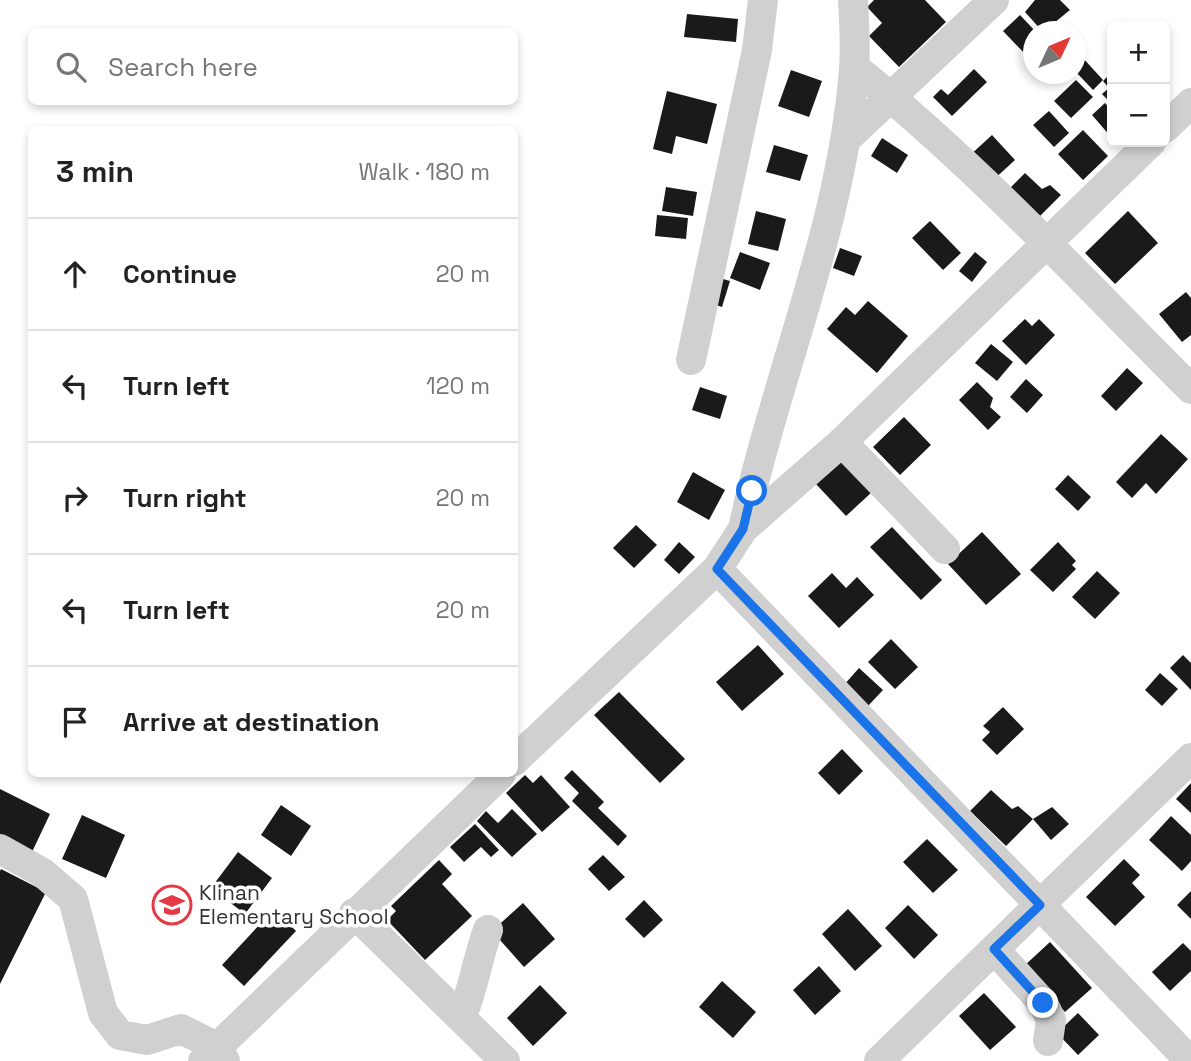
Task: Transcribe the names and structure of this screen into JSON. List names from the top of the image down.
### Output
{
  "places": {
    "school or university": ["Klinan Elementary School"]
  },
  "north": "top right",
  "page": {
    "map_buttons": ["+", "−"],
    "search": "Search here",
    "heading": ["3 min", "Walk · 180 m"],
    "list": [
      ["Continue", "20 m"],
      ["Turn left", "120 m"],
      ["Turn right", "20 m"],
      ["Turn left", "20 m"],
      "Arrive at destination"
    ]
  }
}
